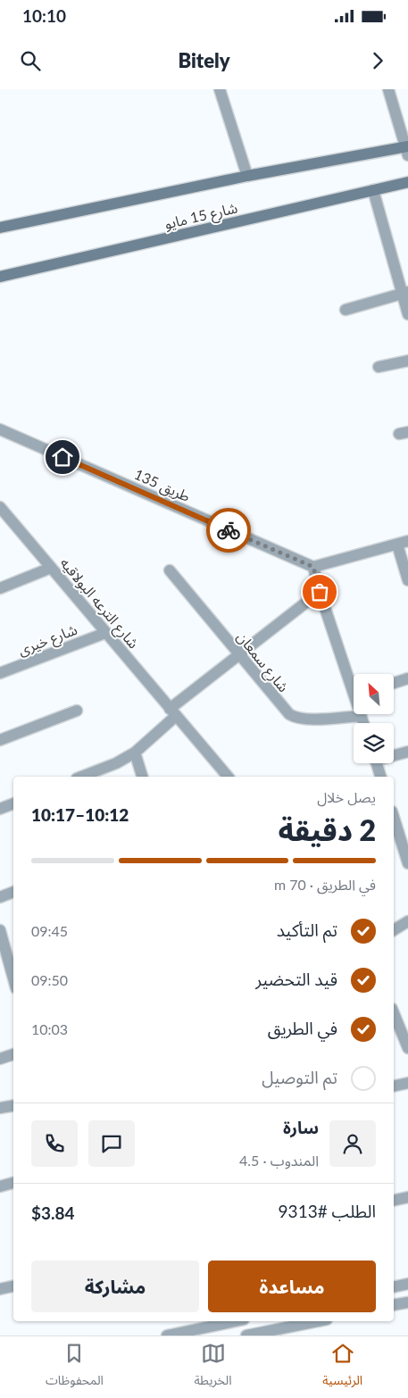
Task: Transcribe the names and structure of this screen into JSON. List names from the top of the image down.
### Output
{
  "streets": {
    "main road": ["شارع 15 مايو"],
    "street": [
      "طريق 135",
      "شارع الترعه البولاقيه",
      "شارع خيرى",
      "شارع سمعان"
    ]
  },
  "crossings": [
    ["شارع الترعه البولاقيه", "شارع خيرى"]
  ],
  "north": "top left",
  "page": {
    "status": "10:10",
    "header": "Bitely",
    "heading": ["2 دقيقة", "يصل خلال", "10:12–10:17"],
    "panel": [
      "سارة",
      "المندوب · 4.5",
      "الطلب #9313",
      "$3.84"
    ],
    "bar": "في الطريق · 70 m",
    "list": [
      ["تم التأكيد", "09:45"],
      ["قيد التحضير", "09:50"],
      ["في الطريق", "10:03"],
      "تم التوصيل"
    ],
    "buttons": ["مساعدة", "مشاركة"],
    "tabs": ["الرئيسية", "الخريطة", "المحفوظات"]
  }
}
